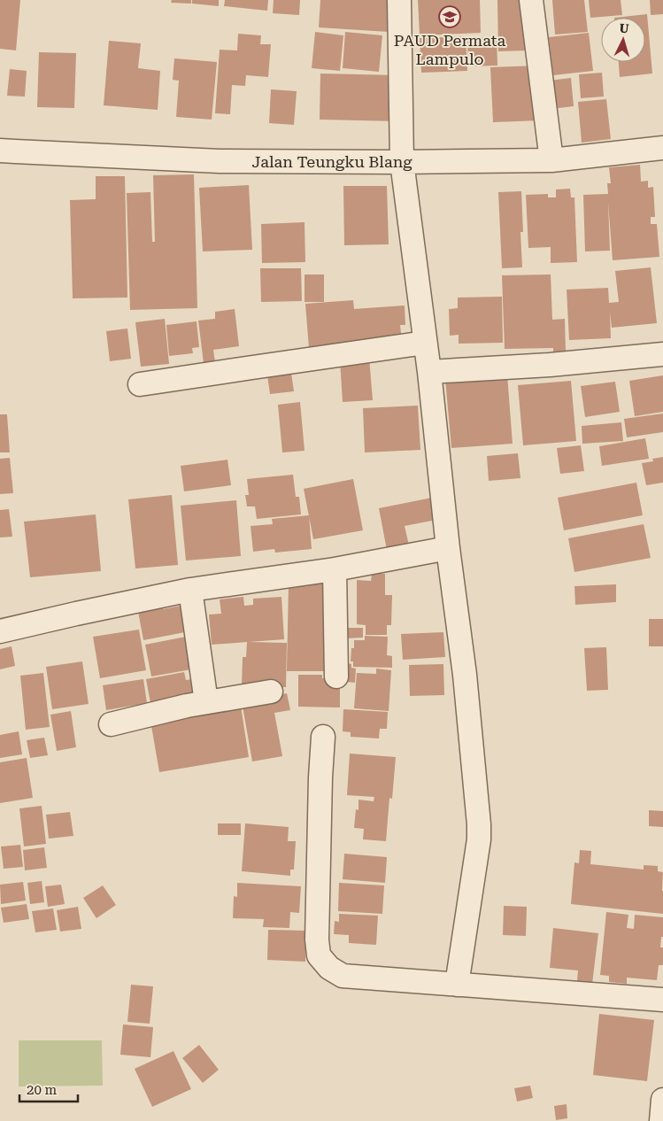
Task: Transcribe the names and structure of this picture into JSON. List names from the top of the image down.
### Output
{
  "streets": {
    "street": ["Jalan Teungku Blang"]
  },
  "places": {
    "school or university": ["PAUD Permata Lampulo"]
  },
  "scale_bar": "20 m",
  "north": "top"
}
